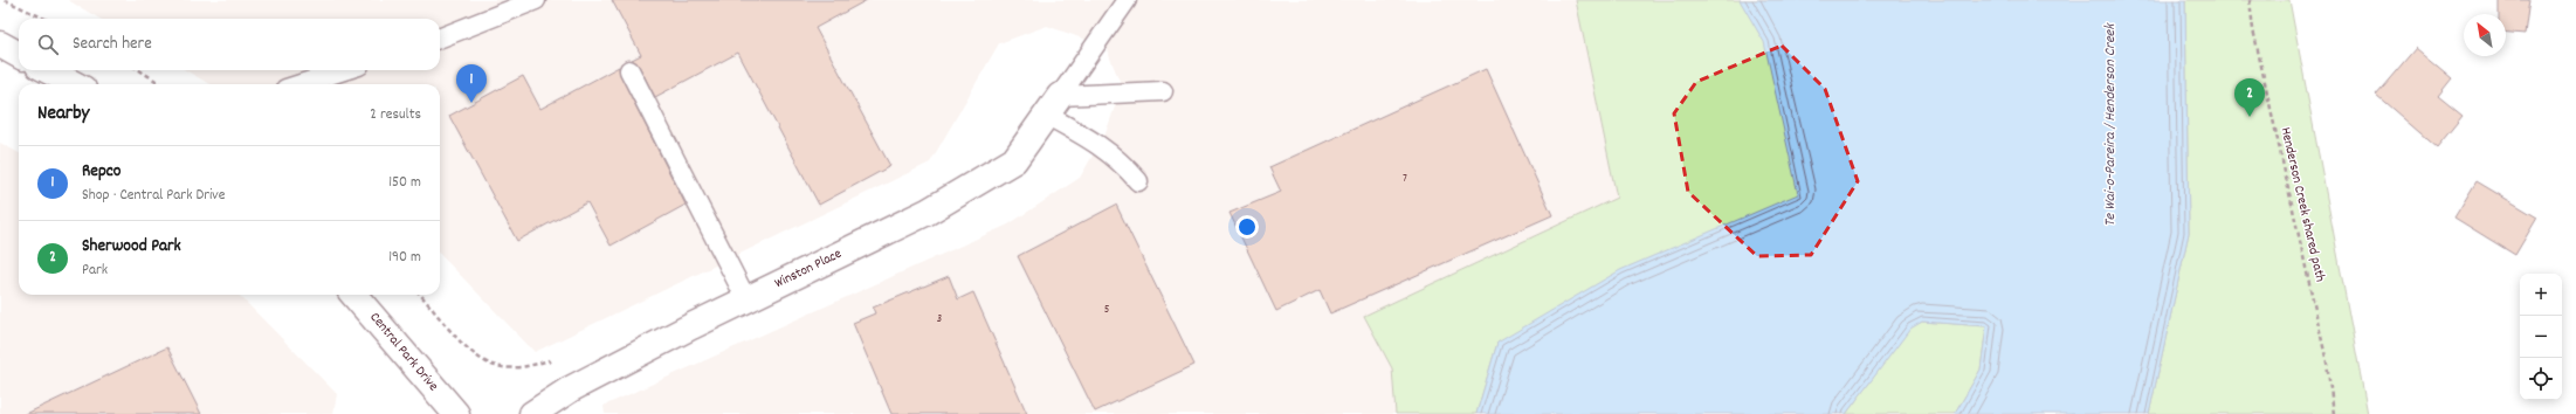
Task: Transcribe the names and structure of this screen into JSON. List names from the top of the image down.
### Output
{
  "streets": {
    "street": ["Winston Place", "Central Park Drive"],
    "path": ["Henderson Creek shared path"]
  },
  "water": ["Te Wai-o-Pareira / Henderson Creek"],
  "house_numbers": ["7", "5", "3"],
  "north": "top left",
  "page": {
    "search": "Search here",
    "pins": ["1", "2"],
    "heading": ["Nearby", "2 results"],
    "list": [
      {
        "mark": "1",
        "name": "Repco",
        "note": "Shop · Central Park Drive",
        "value": "150 m"
      },
      {
        "mark": "2",
        "name": "Sherwood Park",
        "note": "Park",
        "value": "190 m"
      }
    ],
    "map_buttons": ["+", "−"]
  }
}
